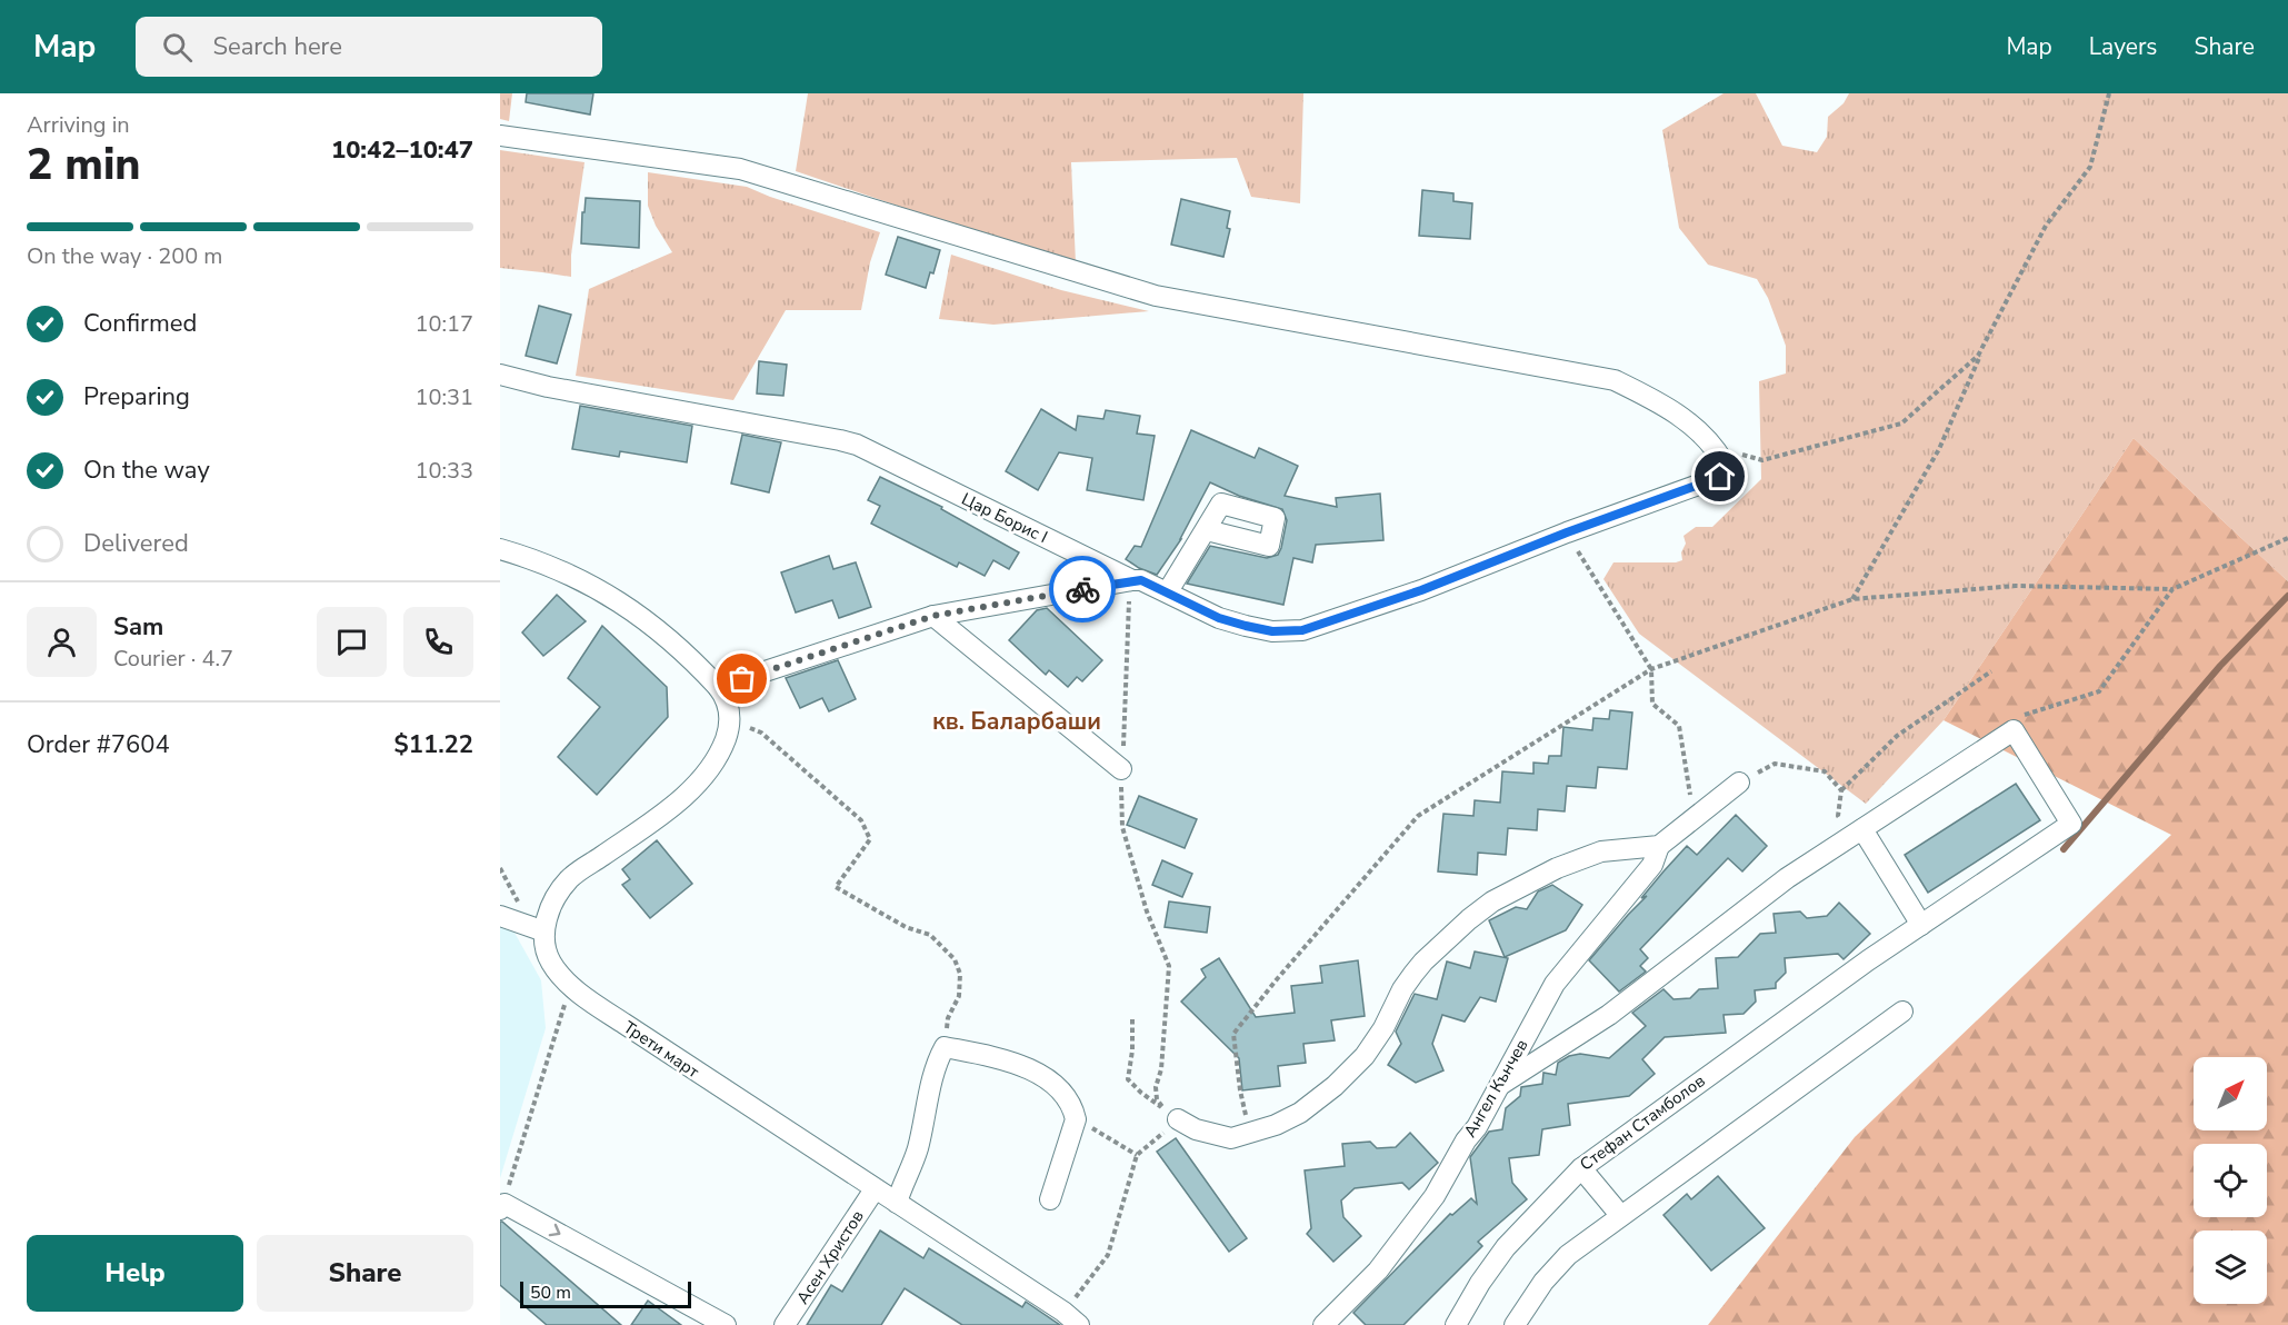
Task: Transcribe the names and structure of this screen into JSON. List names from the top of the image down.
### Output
{
  "streets": {
    "street": [
      "Цар Борис I",
      "Трети март",
      "Ангел Кънчев",
      "Стефан Стамболов",
      "Асен Христов"
    ]
  },
  "crossings": [
    ["Трети март", "Асен Христов"]
  ],
  "districts": ["кв. Баларбаши"],
  "scale_bar": "50 m",
  "north": "top right",
  "page": {
    "header": "Map",
    "search": "Search here",
    "nav": ["Map", "Layers", "Share"],
    "heading": ["2 min", "Arriving in", "10:42–10:47"],
    "panel": [
      "Sam",
      "Courier · 4.7",
      "Order #7604",
      "$11.22"
    ],
    "bar": "On the way · 200 m",
    "list": [
      ["Confirmed", "10:17"],
      ["Preparing", "10:31"],
      ["On the way", "10:33"],
      "Delivered"
    ],
    "buttons": ["Help", "Share"],
    "scale": "50 m"
  }
}
